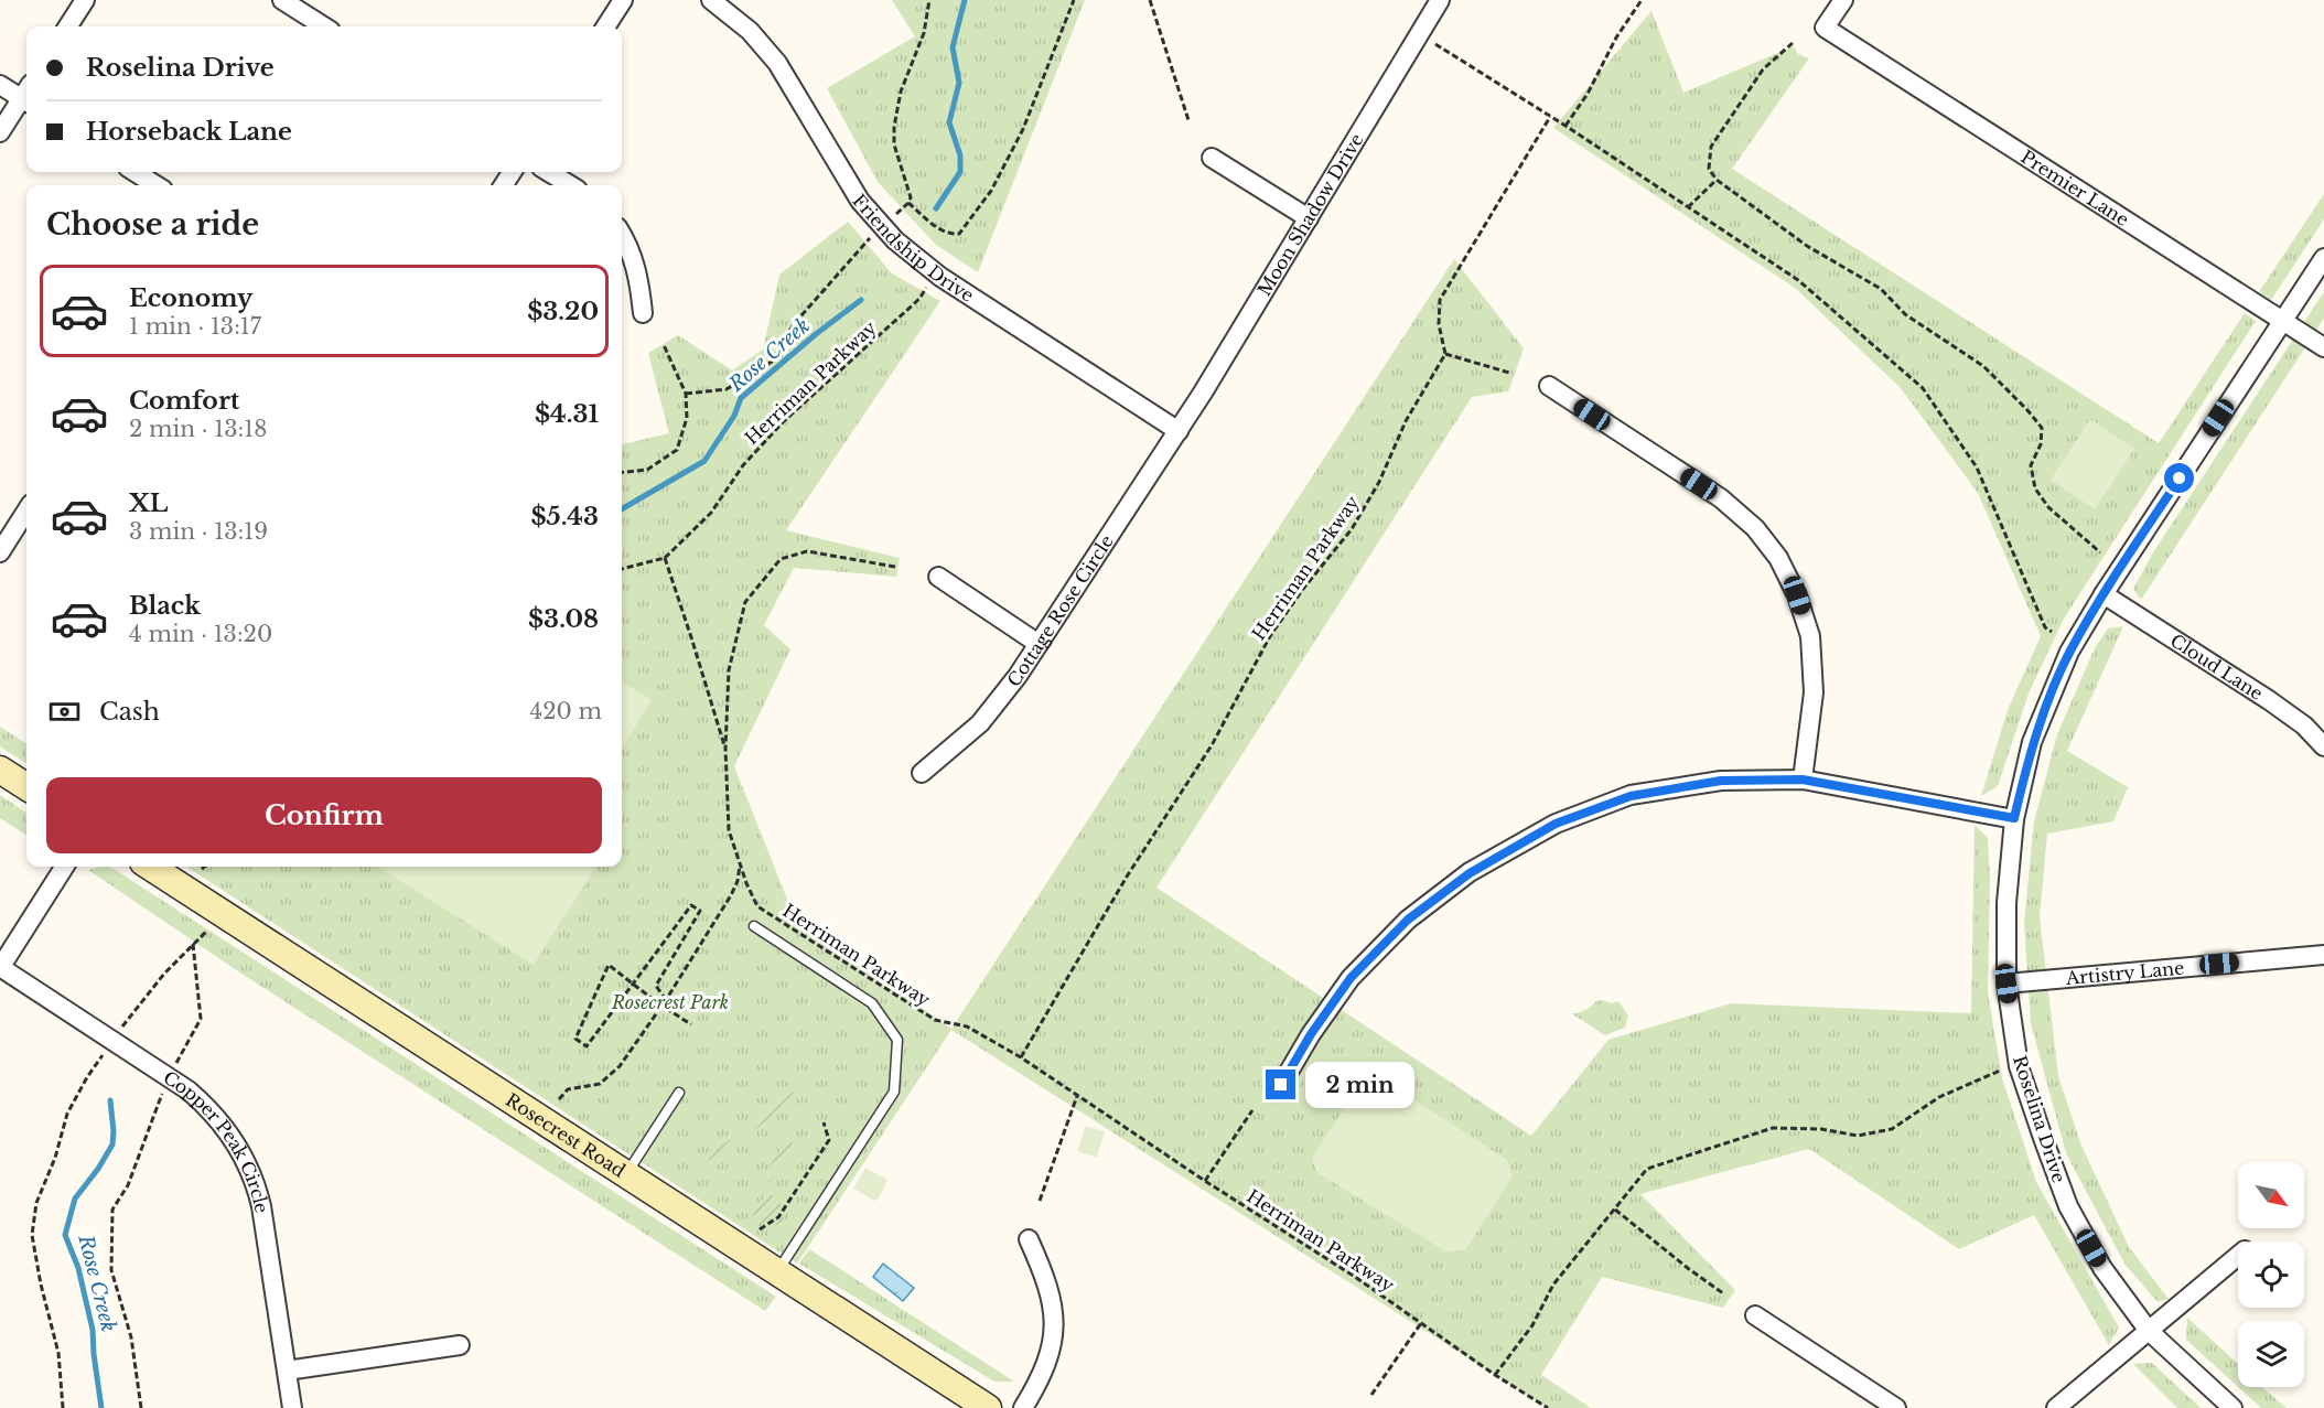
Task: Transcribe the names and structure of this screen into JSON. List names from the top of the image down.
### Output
{
  "streets": {
    "main road": ["Rosecrest Road"],
    "street": [
      "Premier Lane",
      "Moon Shadow Drive",
      "Friendship Drive",
      "Cottage Rose Circle",
      "Cloud Lane",
      "Artistry Lane",
      "Roselina Drive",
      "Copper Peak Circle"
    ],
    "path": ["Herriman Parkway"]
  },
  "crossings": [
    ["Premier Lane", "Roselina Drive"],
    ["Moon Shadow Drive", "Friendship Drive"],
    ["Moon Shadow Drive", "Cottage Rose Circle"],
    ["Friendship Drive", "Cottage Rose Circle"],
    ["Cloud Lane", "Roselina Drive"],
    ["Artistry Lane", "Roselina Drive"]
  ],
  "water": ["Rose Creek"],
  "parks": ["Rosecrest Park"],
  "north": "bottom right",
  "page": {
    "banner": ["Roselina Drive", "Horseback Lane"],
    "heading": "Choose a ride",
    "list": [
      {
        "name": "Economy",
        "note": "1 min · 13:17",
        "value": "$3.20"
      },
      {
        "name": "Comfort",
        "note": "2 min · 13:18",
        "value": "$4.31"
      },
      {
        "name": "XL",
        "note": "3 min · 13:19",
        "value": "$5.43"
      },
      {
        "name": "Black",
        "note": "4 min · 13:20",
        "value": "$3.08"
      }
    ],
    "pay": ["Cash", "420 m"],
    "buttons": "Confirm",
    "bubble": "2 min"
  }
}
